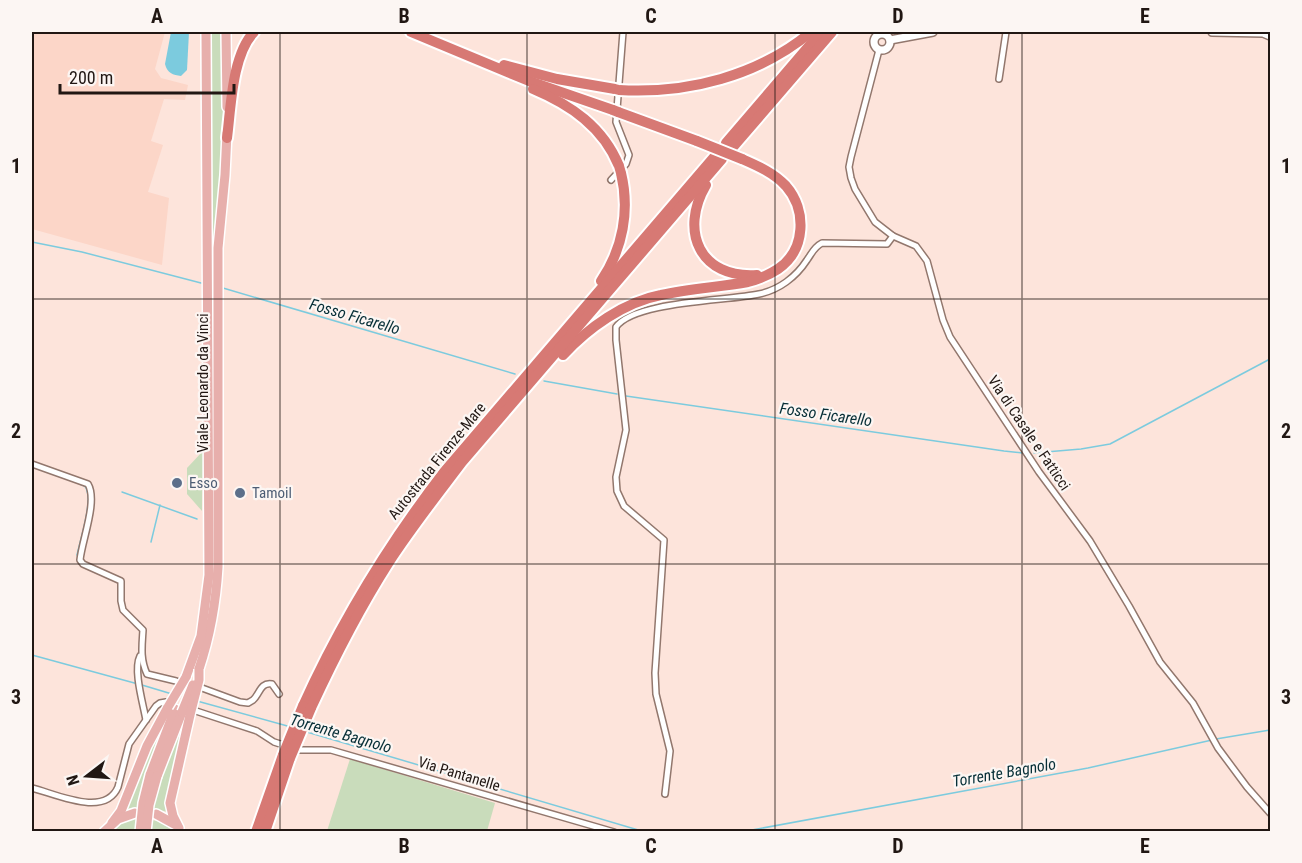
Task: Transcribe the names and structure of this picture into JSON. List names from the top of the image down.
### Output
{
  "streets": {
    "highway": ["Autostrada Firenze-Mare"],
    "main road": ["Viale Leonardo da Vinci"],
    "street": ["Via di Casale e Fatticci", "Via Pantanelle"]
  },
  "crossings": [
    ["Viale Leonardo da Vinci", "Via Pantanelle"]
  ],
  "water": ["Fosso Ficarello", "Torrente Bagnolo"],
  "places": ["Esso", "Tamoil"],
  "scale_bar": "200 m",
  "north": "left",
  "grid": {
    "columns": [
      "A",
      "B",
      "C",
      "D",
      "E"
    ],
    "rows": ["1", "2", "3"]
  }
}
